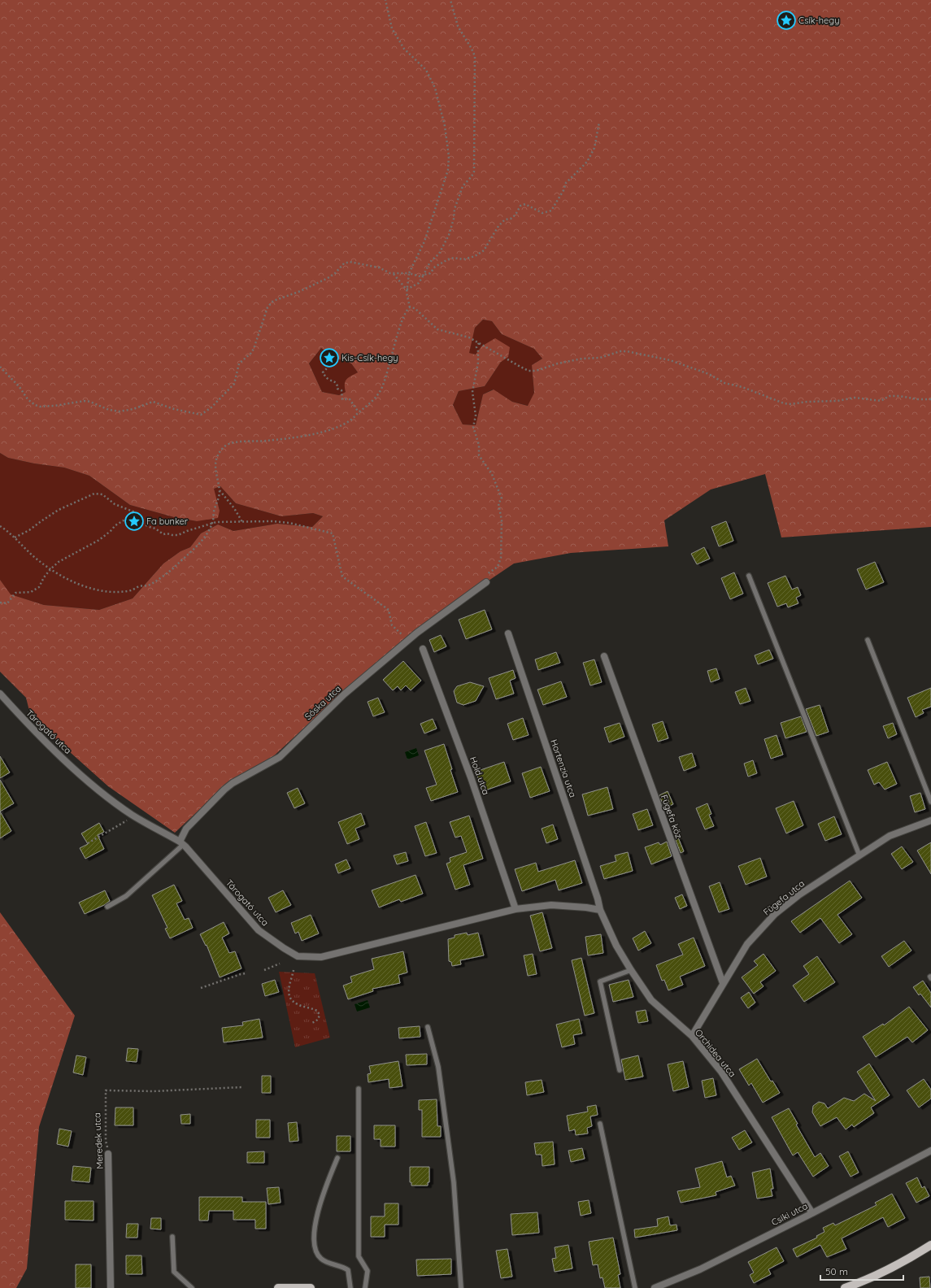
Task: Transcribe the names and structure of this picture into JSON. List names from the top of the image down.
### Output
{
  "streets": {
    "street": [
      "Sóska utca",
      "Tárogató utca",
      "Hortenzia utca",
      "Hold utca",
      "Fügefa köz",
      "Fügefa utca",
      "Orchidea utca",
      "Meredek utca",
      "Csiki utca"
    ]
  },
  "crossings": [
    ["Sóska utca", "Tárogató utca"],
    ["Tárogató utca", "Hortenzia utca"],
    ["Tárogató utca", "Hold utca"],
    ["Tárogató utca", "Orchidea utca"],
    ["Hortenzia utca", "Orchidea utca"],
    ["Fügefa köz", "Fügefa utca"],
    ["Fügefa utca", "Orchidea utca"],
    ["Orchidea utca", "Csiki utca"]
  ],
  "places": {
    "place": ["Csík-hegy", "Kis-Csík-hegy", "Fa bunker"]
  },
  "scale_bar": "50 m"
}
